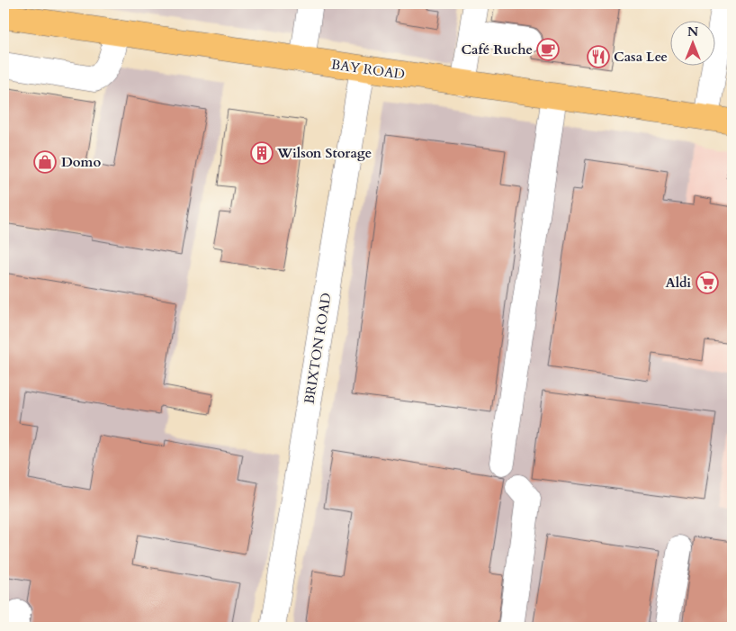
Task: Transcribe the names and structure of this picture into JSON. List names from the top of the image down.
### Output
{
  "streets": {
    "main road": ["BAY ROAD"],
    "street": ["BRIXTON ROAD"]
  },
  "crossings": [
    ["BAY ROAD", "BRIXTON ROAD"]
  ],
  "places": {
    "cafe": ["Café Ruche"],
    "restaurant": ["Casa Lee"],
    "building": ["Wilson Storage"],
    "shop": ["Domo"],
    "supermarket": ["Aldi"]
  },
  "north": "top"
}
